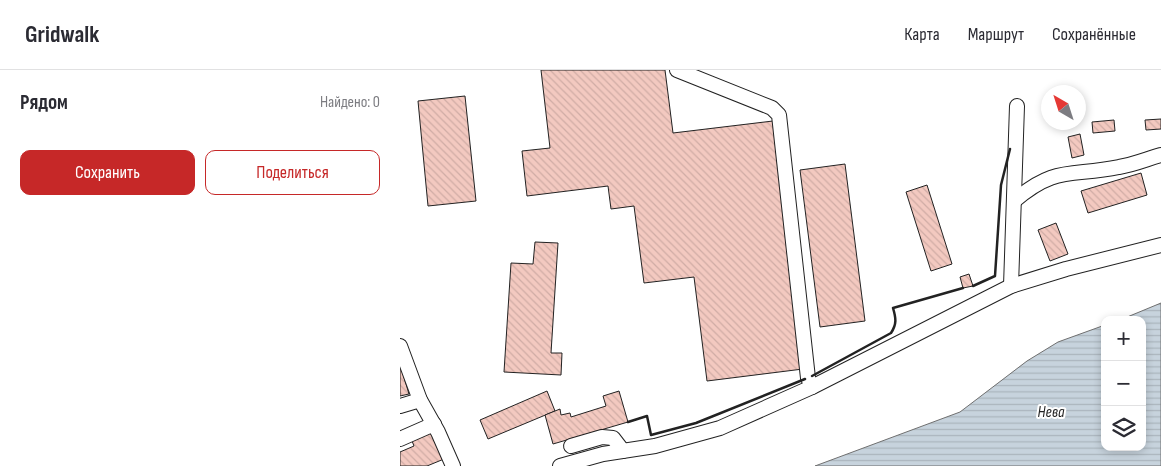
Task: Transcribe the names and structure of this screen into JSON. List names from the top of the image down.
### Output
{
  "water": ["Нева"],
  "north": "top left",
  "page": {
    "header": "Gridwalk",
    "nav": ["Карта", "Маршрут", "Сохранённые"],
    "heading": ["Рядом", "Найдено: 0"],
    "buttons": ["Сохранить", "Поделиться"],
    "map_buttons": ["+", "−"]
  }
}
